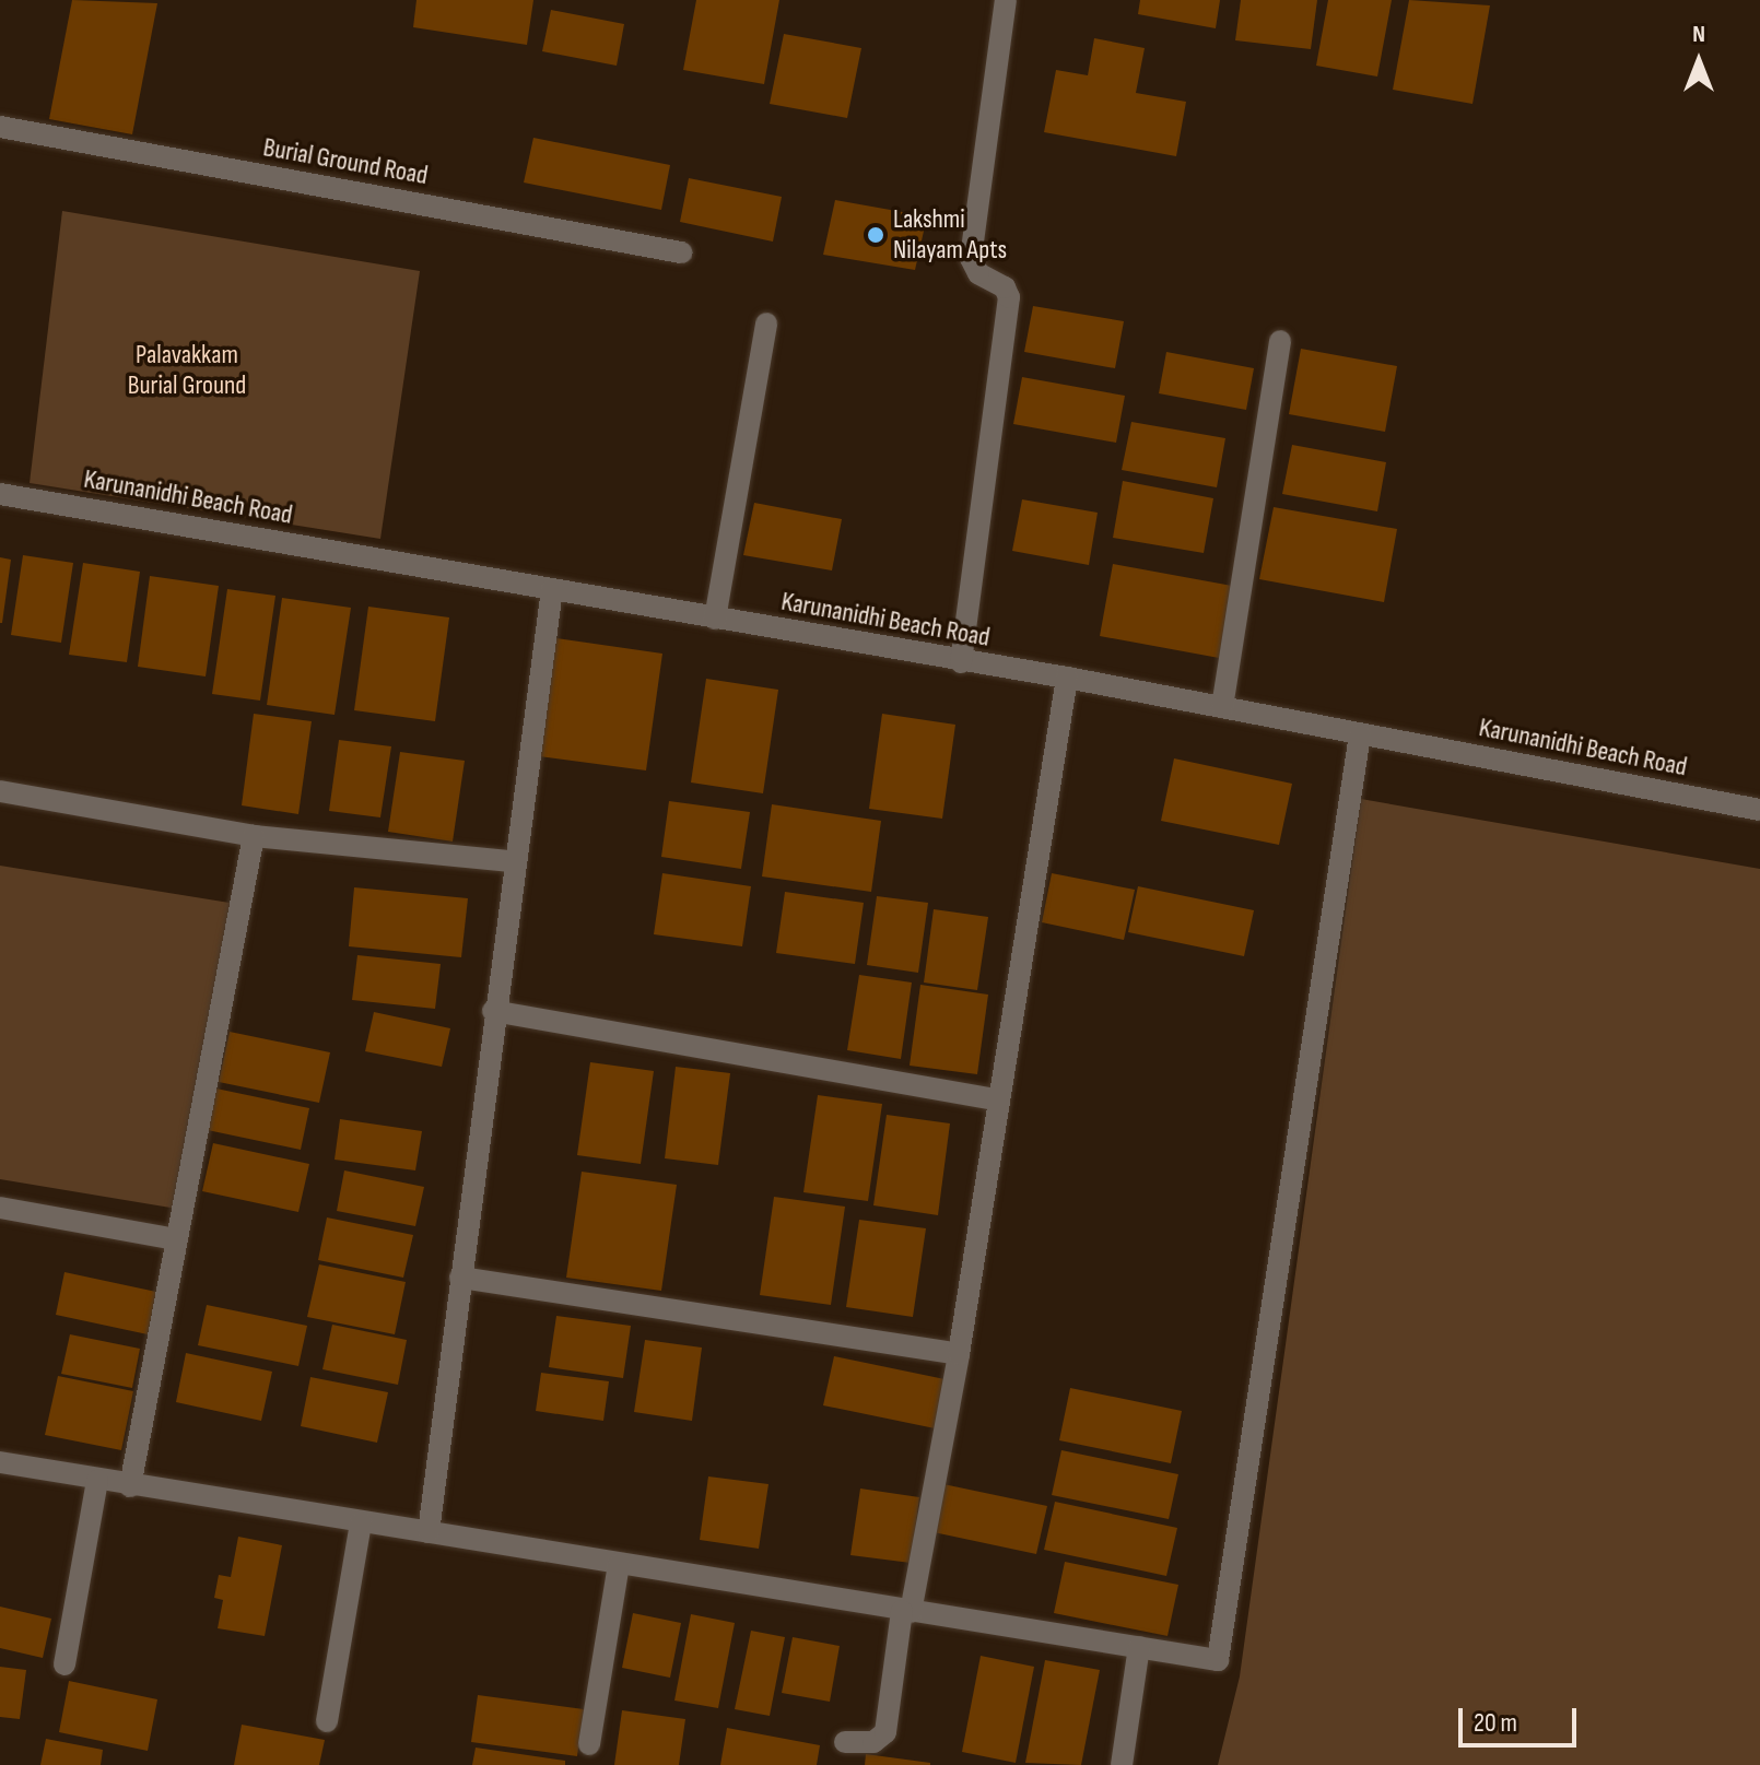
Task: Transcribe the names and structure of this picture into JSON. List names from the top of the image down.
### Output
{
  "streets": {
    "street": ["Burial Ground Road", "Karunanidhi Beach Road"]
  },
  "parks": ["Palavakkam Burial Ground"],
  "places": ["Lakshmi Nilayam Apts"],
  "scale_bar": "20 m",
  "north": "top"
}
